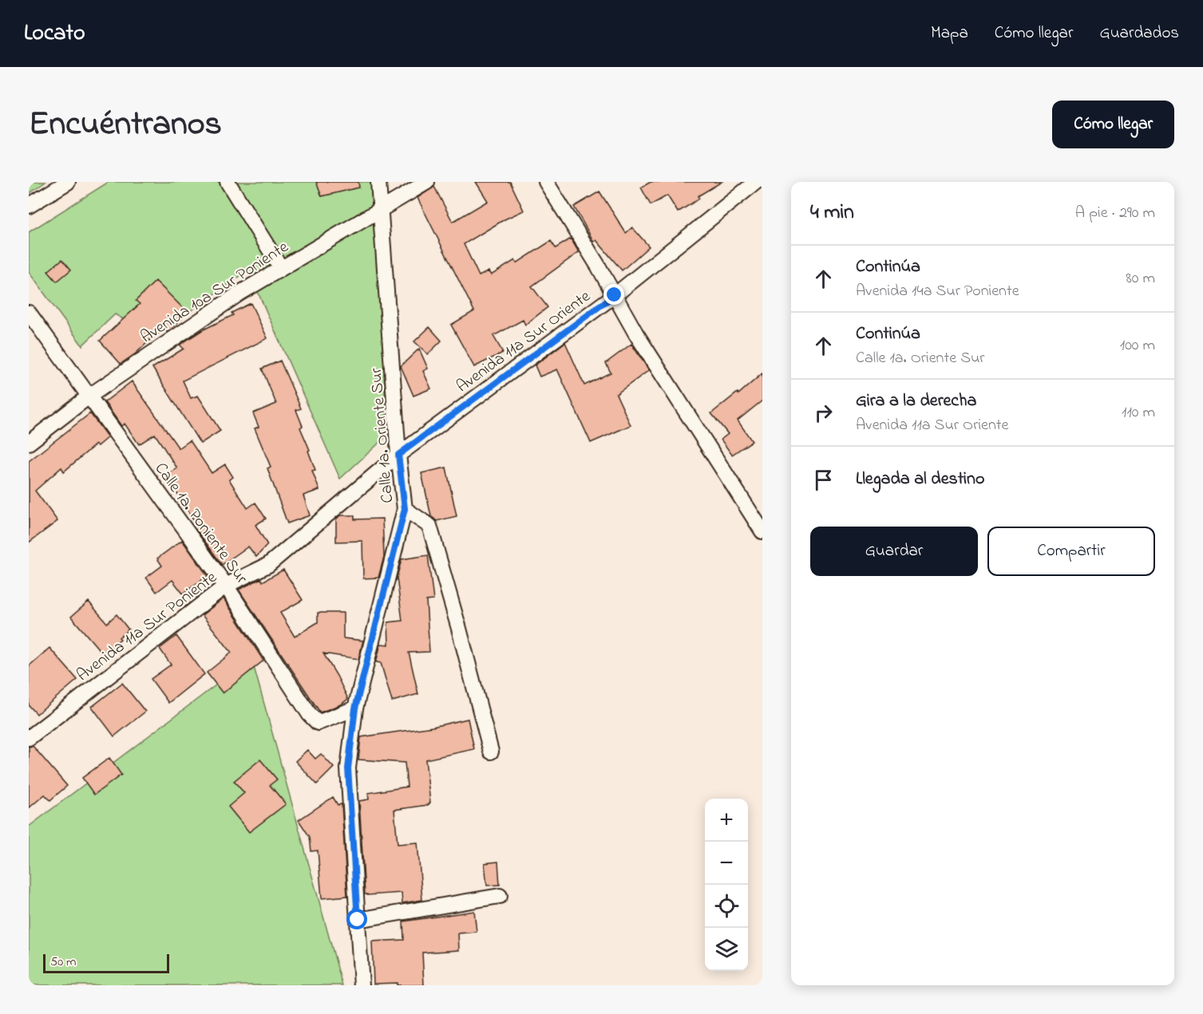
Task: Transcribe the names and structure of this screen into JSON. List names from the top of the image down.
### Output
{
  "streets": {
    "street": [
      "Avenida 10a Sur Poniente",
      "Avenida 11a Sur Oriente",
      "Calle 1a. Oriente Sur",
      "Calle 1a. Poniente Sur",
      "Avenida 11a Sur Poniente"
    ]
  },
  "crossings": [
    ["Avenida 10a Sur Poniente", "Calle 1a. Oriente Sur"],
    ["Avenida 10a Sur Poniente", "Calle 1a. Poniente Sur"],
    ["Avenida 11a Sur Oriente", "Calle 1a. Oriente Sur"],
    ["Avenida 11a Sur Oriente", "Avenida 11a Sur Poniente"],
    ["Calle 1a. Oriente Sur", "Calle 1a. Poniente Sur"],
    ["Calle 1a. Oriente Sur", "Avenida 11a Sur Poniente"],
    ["Calle 1a. Poniente Sur", "Avenida 11a Sur Poniente"]
  ],
  "scale_bar": "50 m",
  "page": {
    "header": "Locato",
    "nav": ["Mapa", "Cómo llegar", "Guardados"],
    "title": "Encuéntranos",
    "buttons": [
      "Cómo llegar",
      ["Guardar", "Compartir"]
    ],
    "heading": ["4 min", "A pie · 290 m"],
    "list": [
      ["Continúa", "Avenida 14a Sur Poniente", "80 m"],
      ["Continúa", "Calle 1a. Oriente Sur", "100 m"],
      ["Gira a la derecha", "Avenida 11a Sur Oriente", "110 m"],
      "Llegada al destino"
    ],
    "map_buttons": ["+", "−"],
    "scale": "50 m"
  }
}
